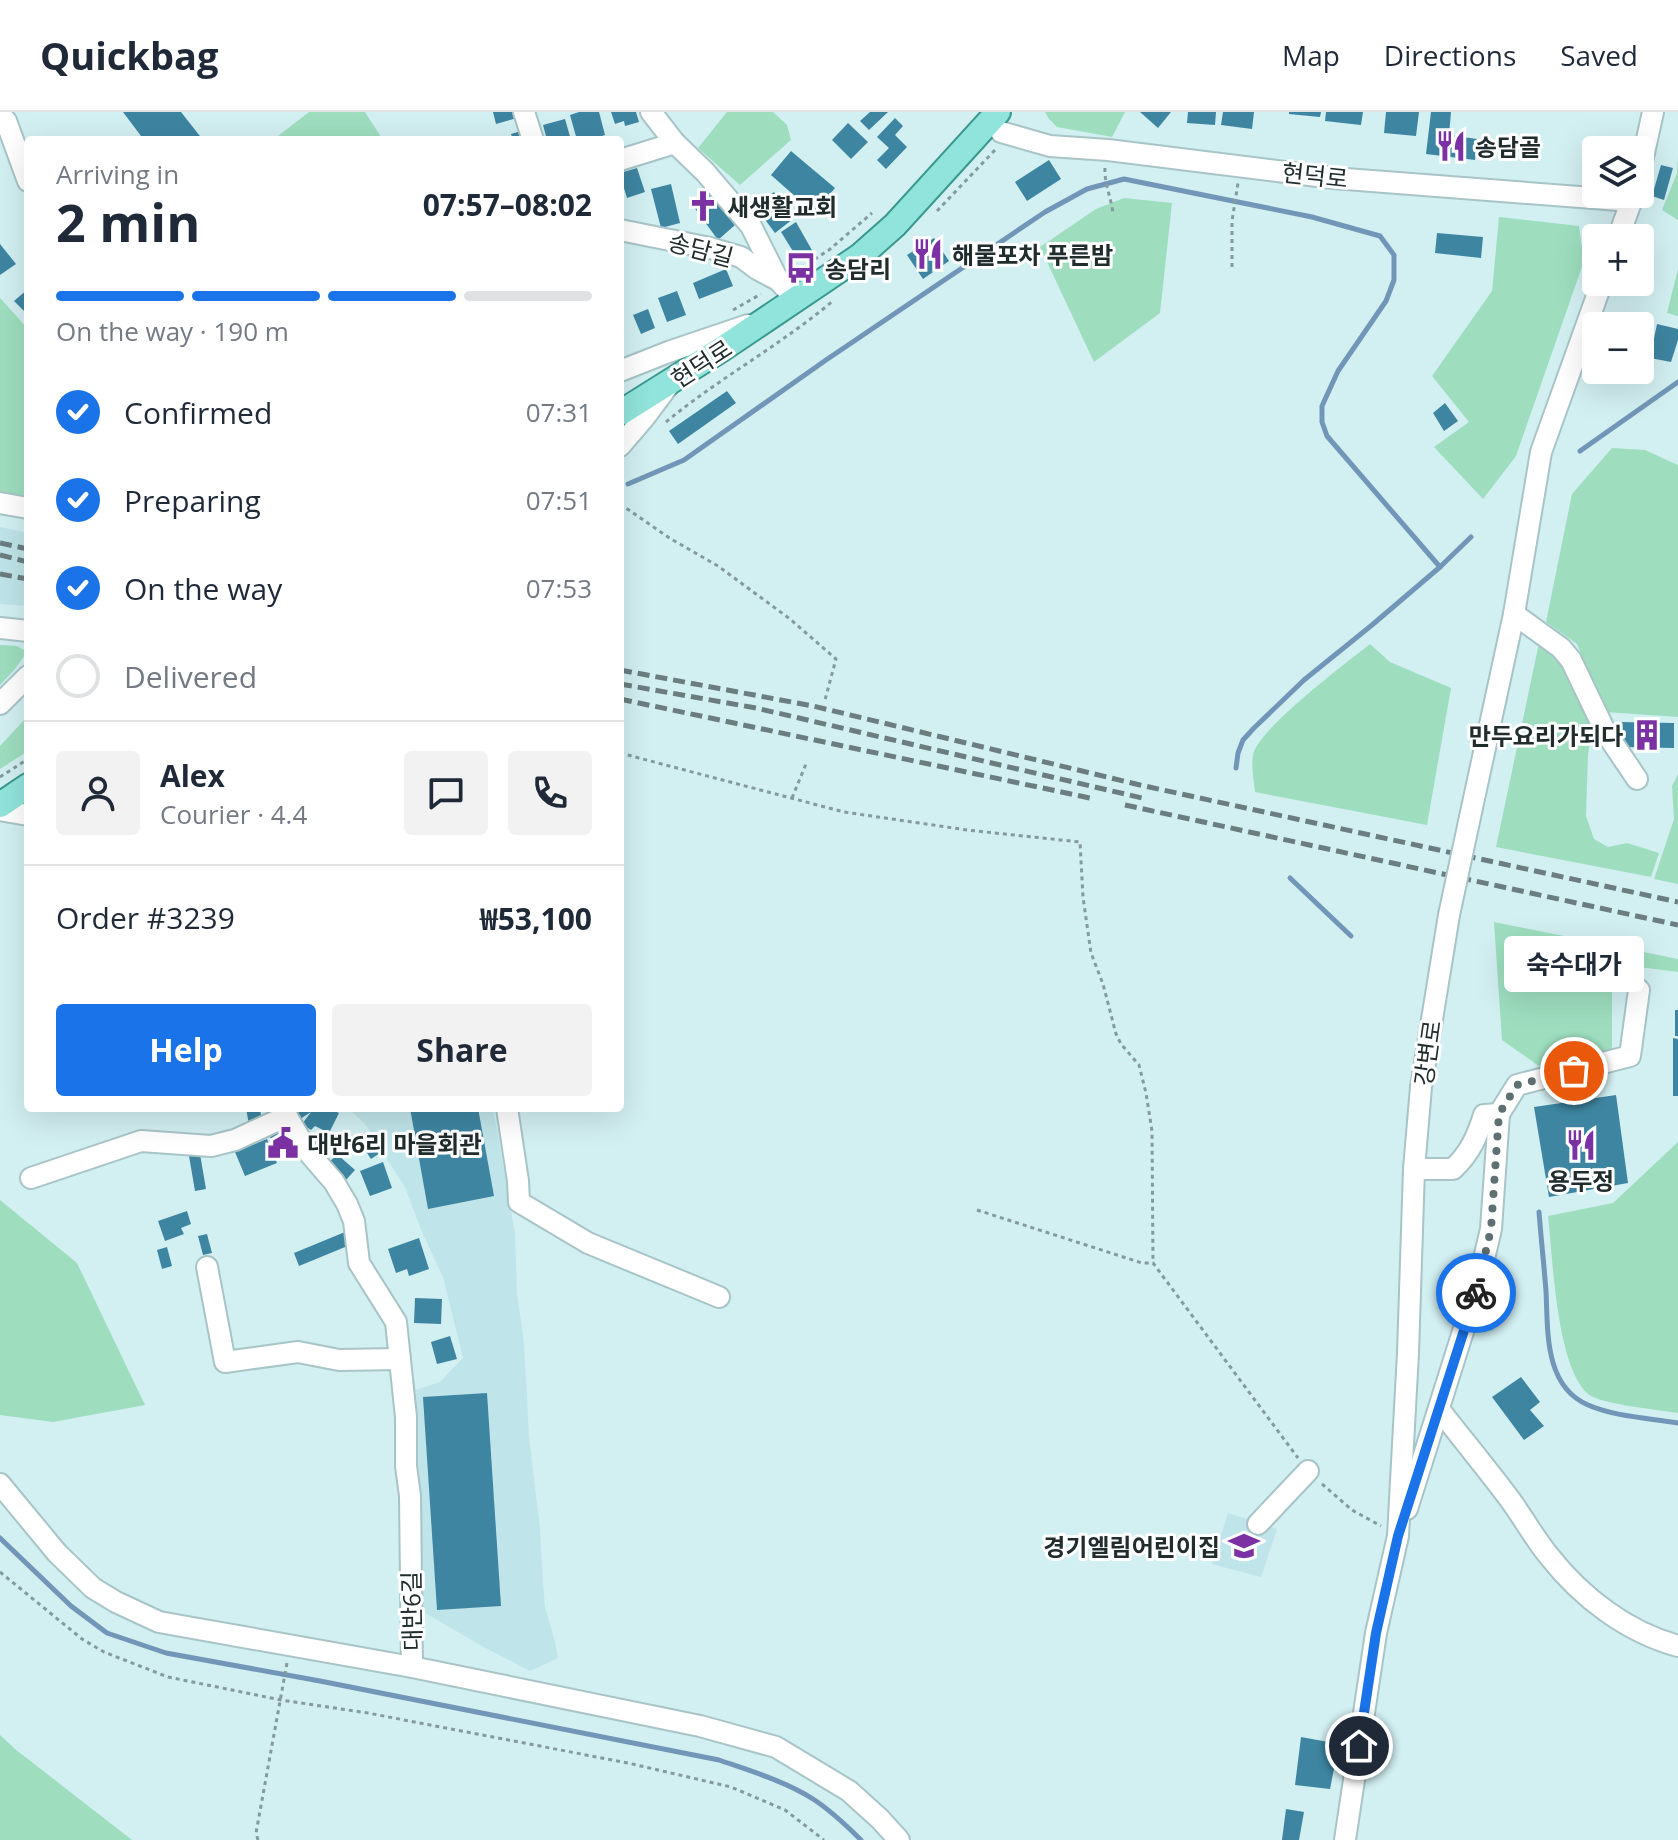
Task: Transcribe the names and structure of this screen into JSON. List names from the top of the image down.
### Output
{
  "streets": {
    "main road": ["현덕로"],
    "street": ["송담길", "강변로", "대반6길"]
  },
  "crossings": [
    ["현덕로", "송담길"]
  ],
  "places": {
    "restaurant": ["송담골", "해물포차 푸른밤", "용두정"],
    "church": ["새생활교회"],
    "bus stop": ["송담리"],
    "building": ["만두요리가되다"],
    "other": ["숙수대가"],
    "public building": ["대반6리 마을회관"],
    "school or university": ["경기엘림어린이집"]
  },
  "page": {
    "header": "Quickbag",
    "nav": ["Map", "Directions", "Saved"],
    "map_buttons": ["+", "−"],
    "heading": ["2 min", "Arriving in", "07:57–08:02"],
    "panel": [
      "Alex",
      "Courier · 4.4",
      "Order #3239",
      "₩53,100"
    ],
    "bar": "On the way · 190 m",
    "list": [
      ["Confirmed", "07:31"],
      ["Preparing", "07:51"],
      ["On the way", "07:53"],
      "Delivered"
    ],
    "bubble": "숙수대가",
    "buttons": ["Help", "Share"]
  }
}
